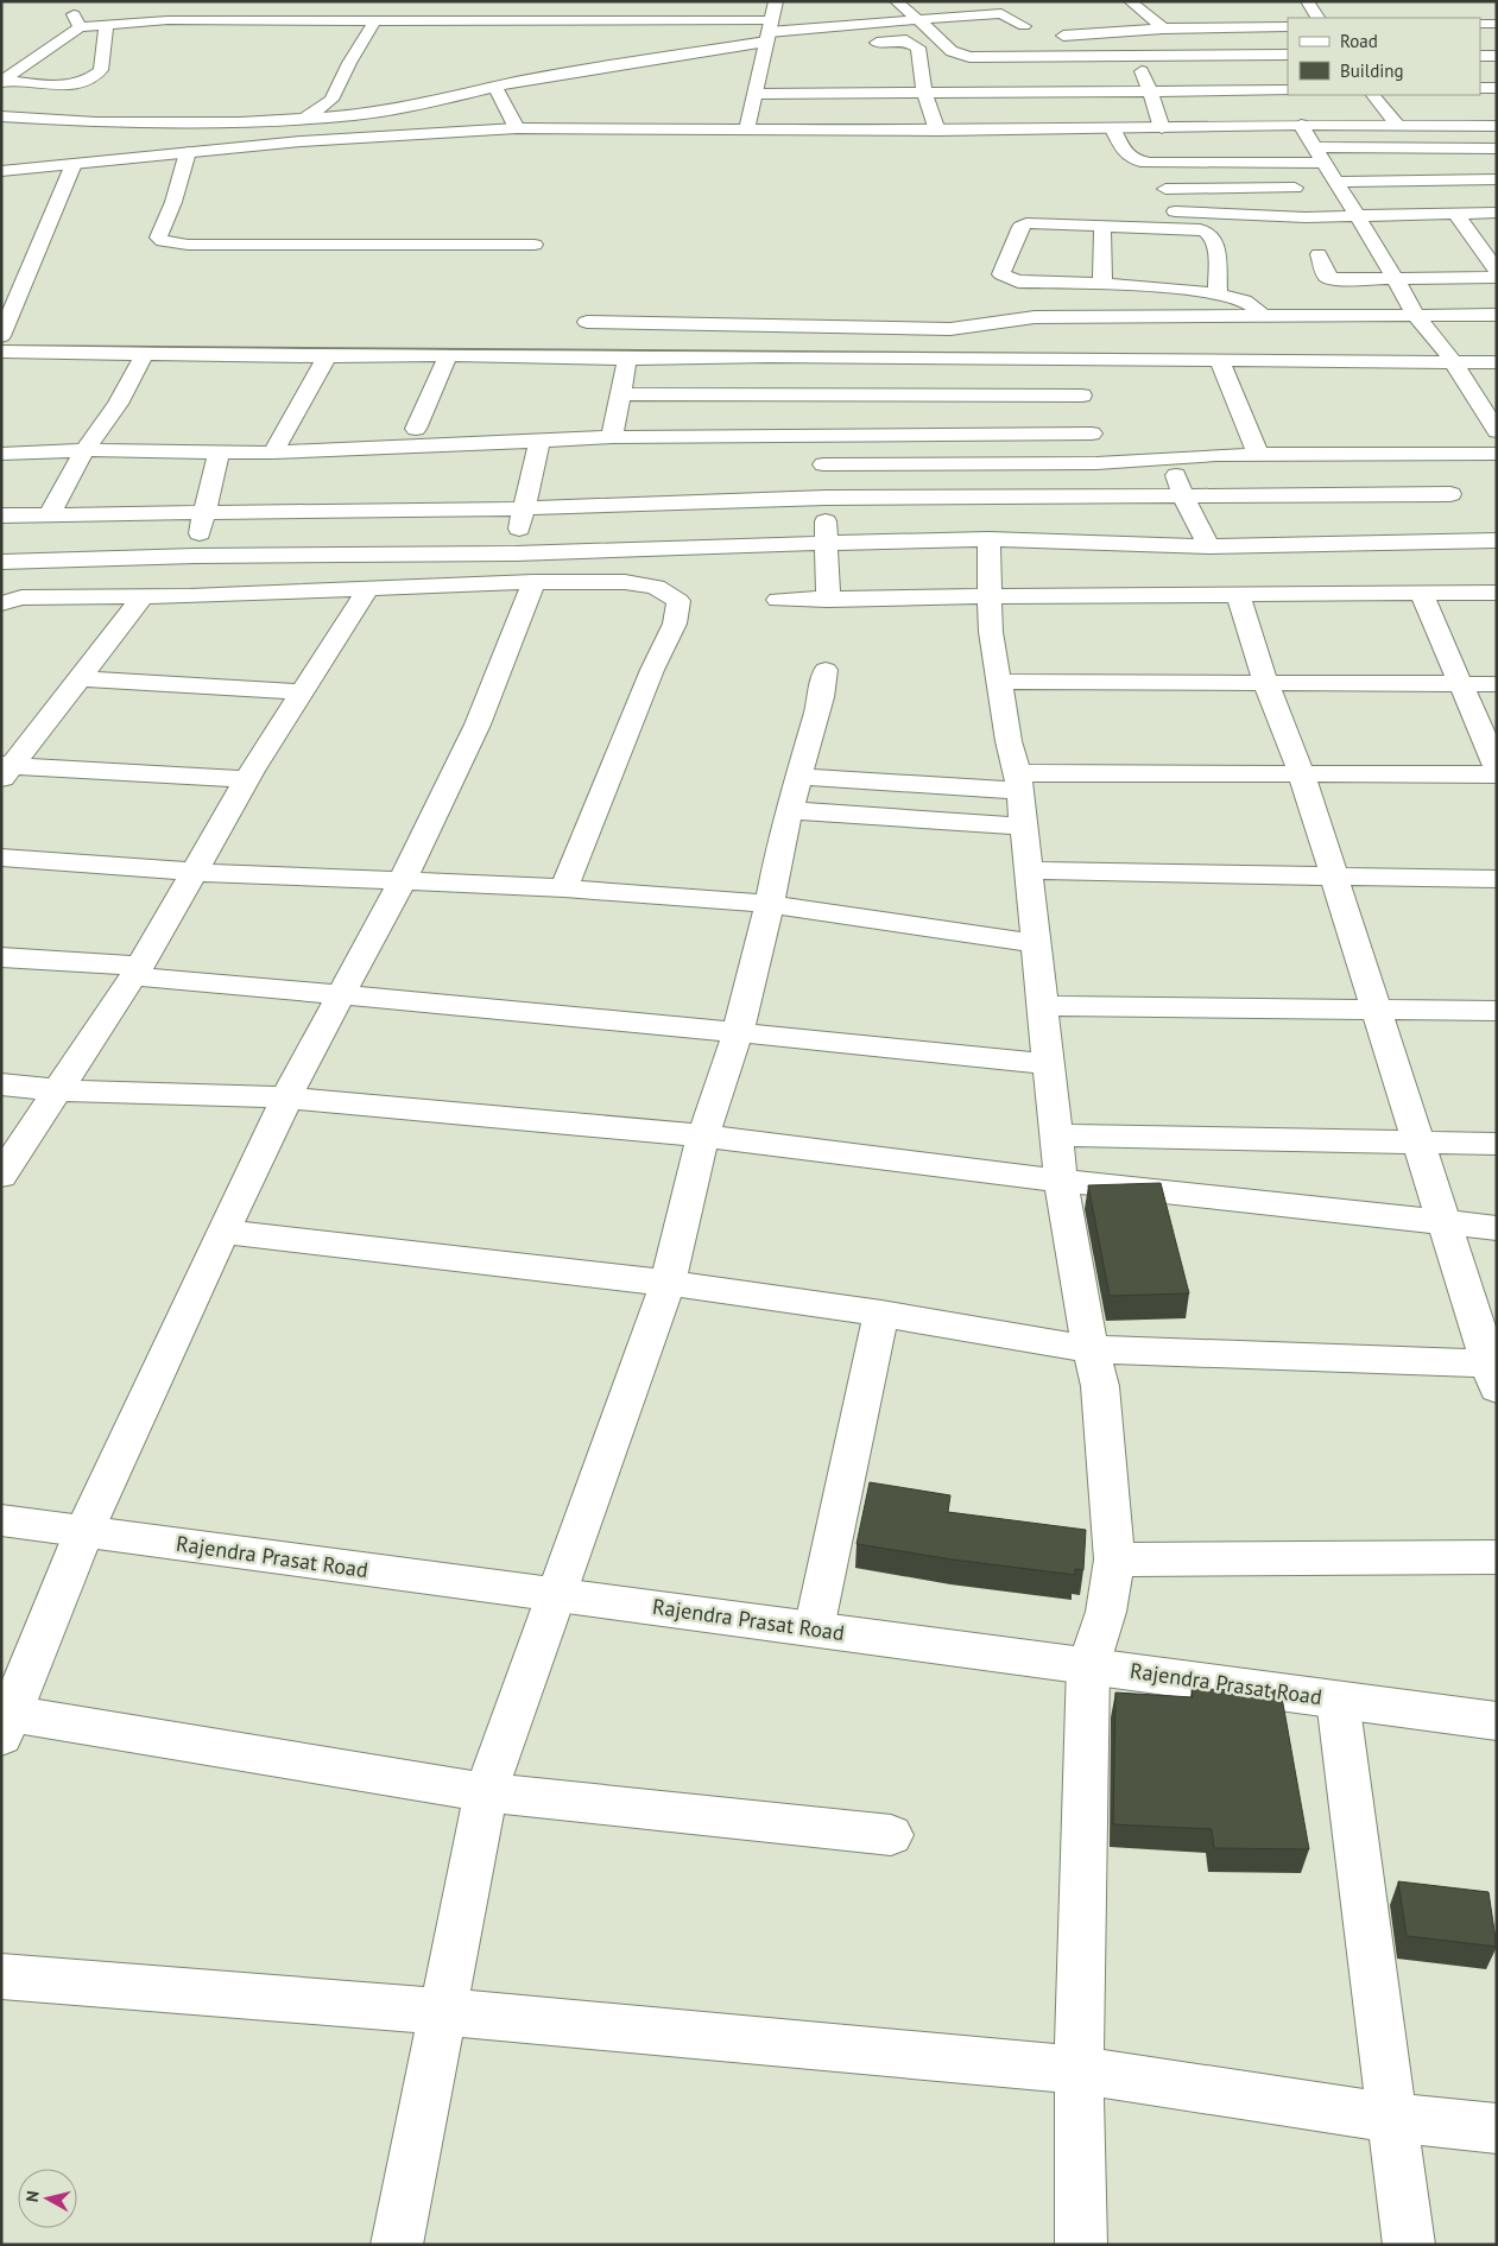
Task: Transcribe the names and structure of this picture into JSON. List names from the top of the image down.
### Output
{
  "streets": {
    "street": ["Rajendra Prasat Road"]
  },
  "legend": ["Road", "Building"],
  "north": "left"
}
